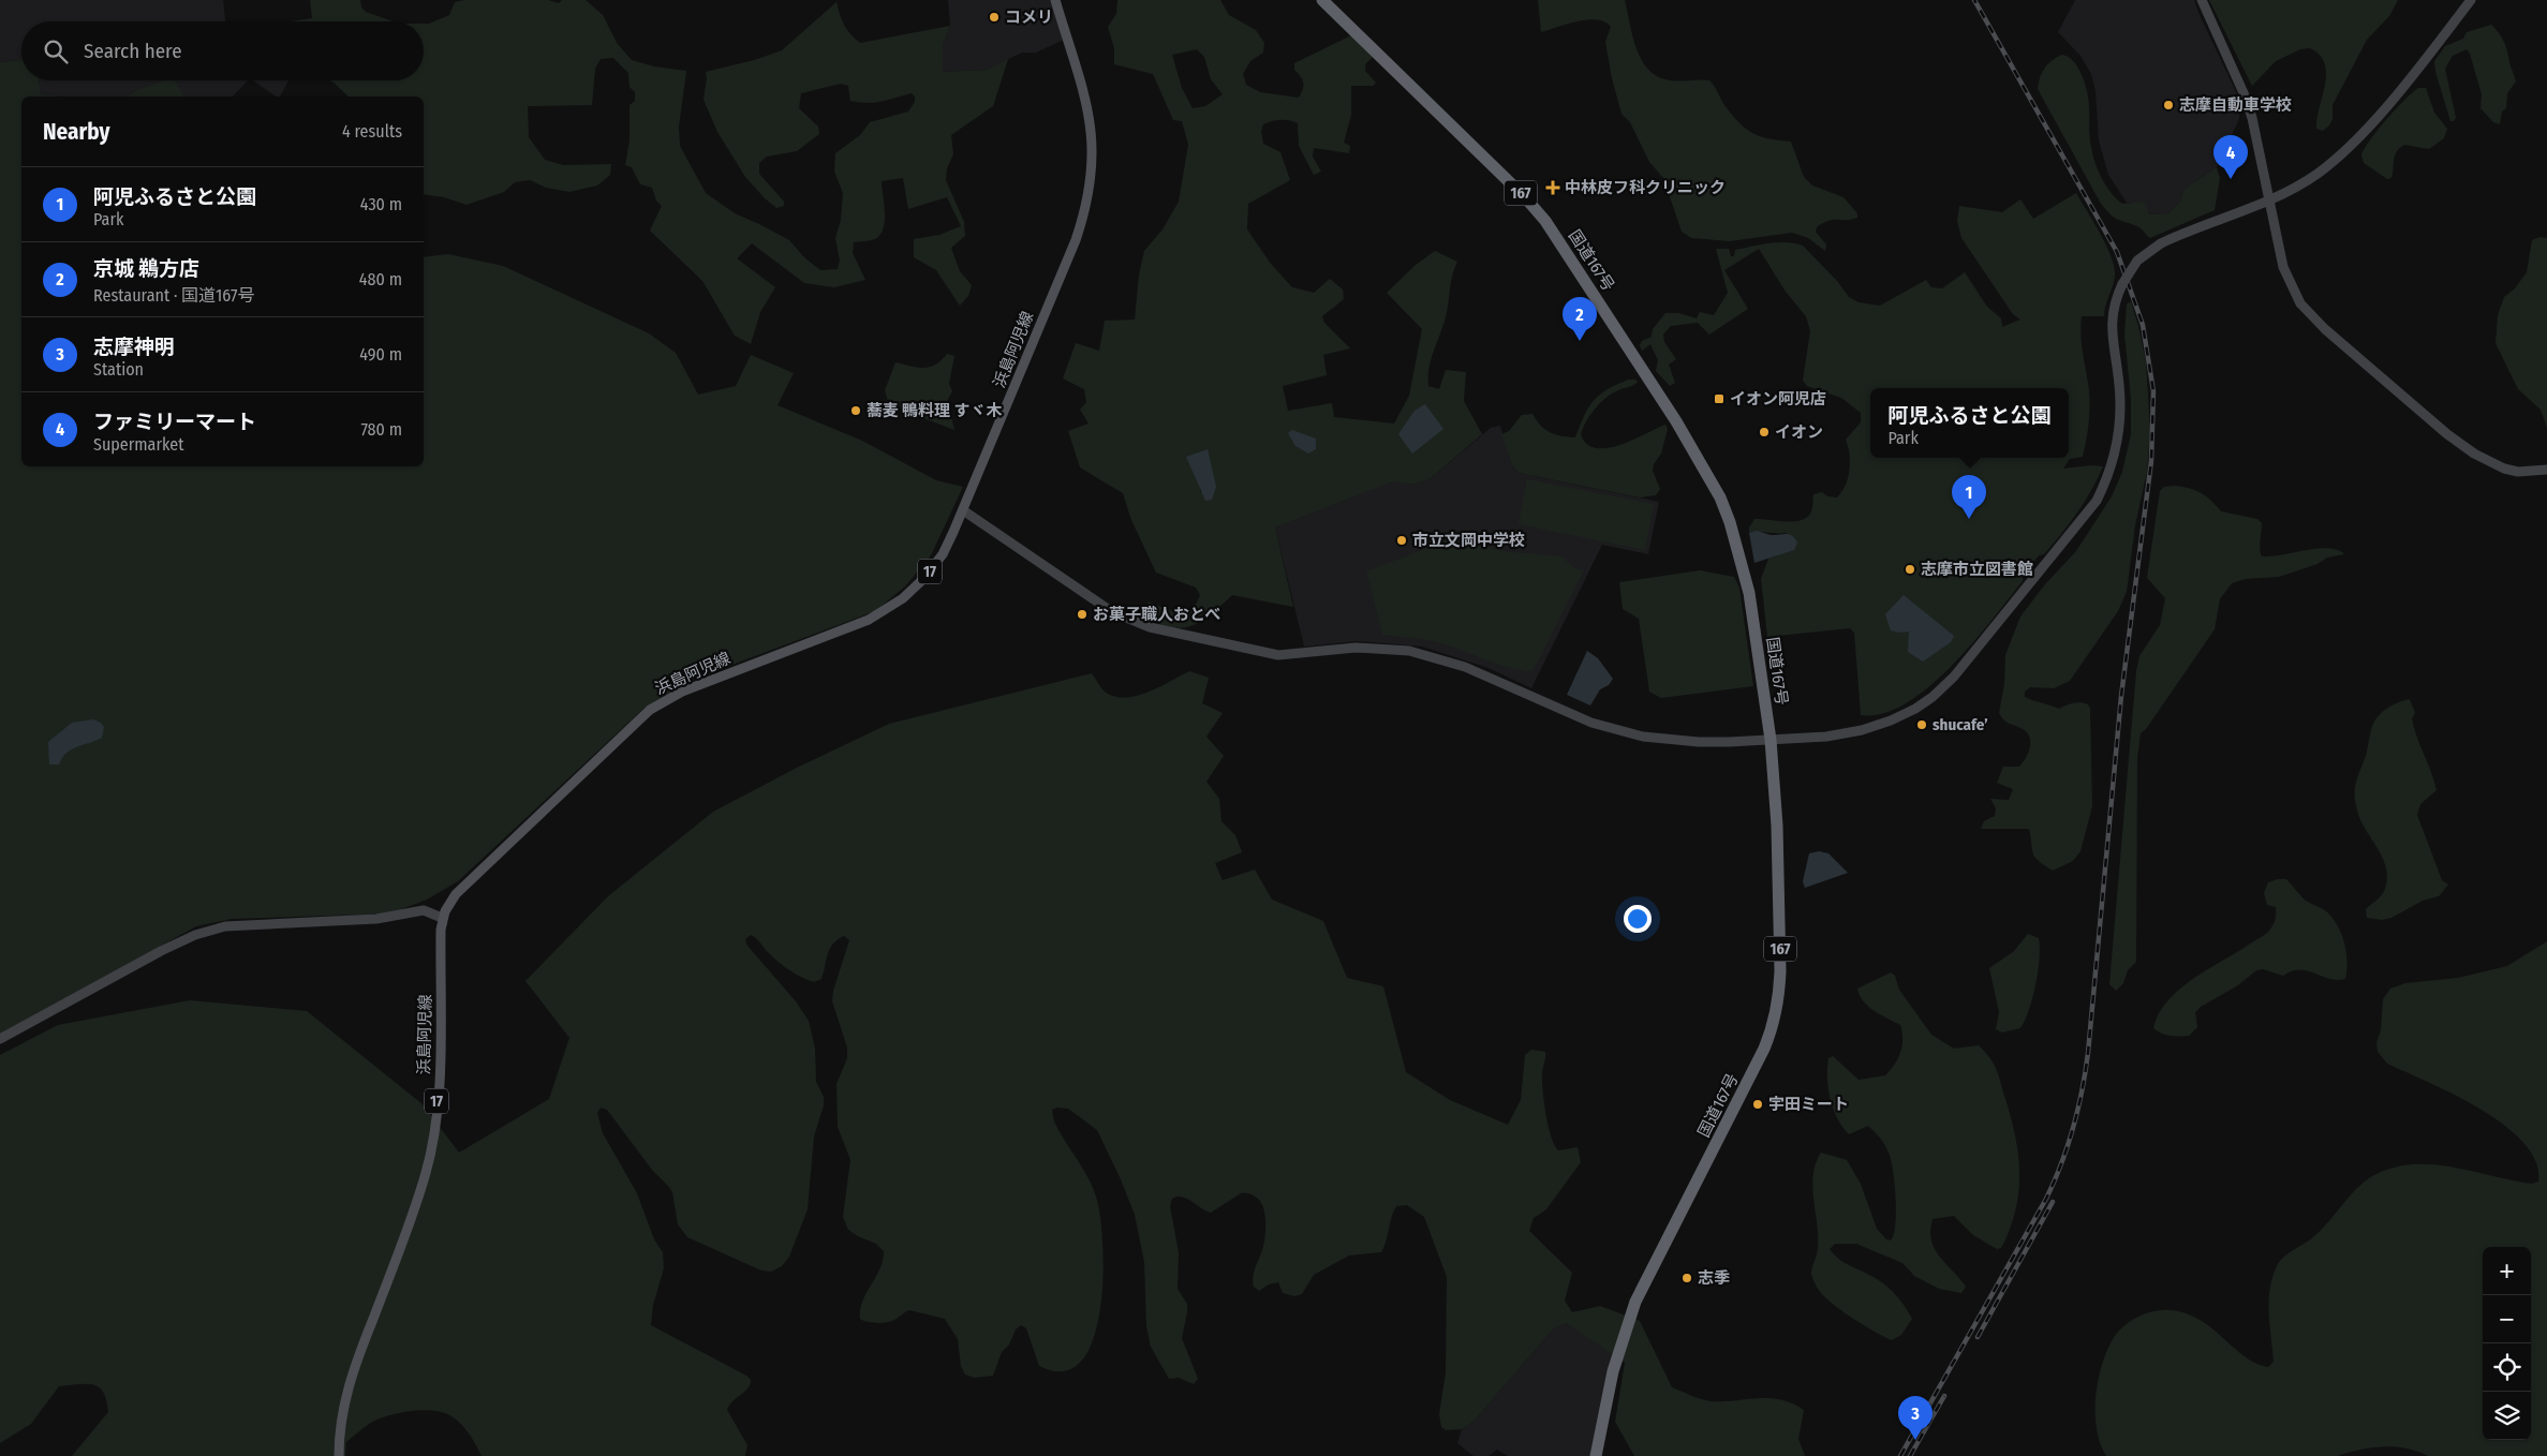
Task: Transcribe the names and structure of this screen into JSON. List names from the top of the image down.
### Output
{
  "streets": {
    "highway": ["167", "国道167号"],
    "main road": ["浜島阿児線", "17"]
  },
  "places": {
    "other": [
      "コメリ",
      "志摩自動車学校",
      "蕎麦 鴨料理 すヾ木",
      "イオン",
      "市立文岡中学校",
      "志摩市立図書館",
      "お菓子職人おとべ",
      "shucafe’",
      "宇田ミート",
      "志季"
    ],
    "health": ["中林皮フ科クリニック"],
    "transit": ["イオン阿児店"]
  },
  "page": {
    "search": "Search here",
    "heading": ["Nearby", "4 results"],
    "pins": [
      "4",
      "2",
      "1",
      "3"
    ],
    "list": [
      {
        "mark": "1",
        "name": "阿児ふるさと公園",
        "note": "Park",
        "value": "430 m"
      },
      {
        "mark": "2",
        "name": "京城 鵜方店",
        "note": "Restaurant · 国道167号",
        "value": "480 m"
      },
      {
        "mark": "3",
        "name": "志摩神明",
        "note": "Station",
        "value": "490 m"
      },
      {
        "mark": "4",
        "name": "ファミリーマート",
        "note": "Supermarket",
        "value": "780 m"
      }
    ],
    "popup": ["阿児ふるさと公園", "Park"],
    "map_buttons": ["+", "−"]
  }
}
